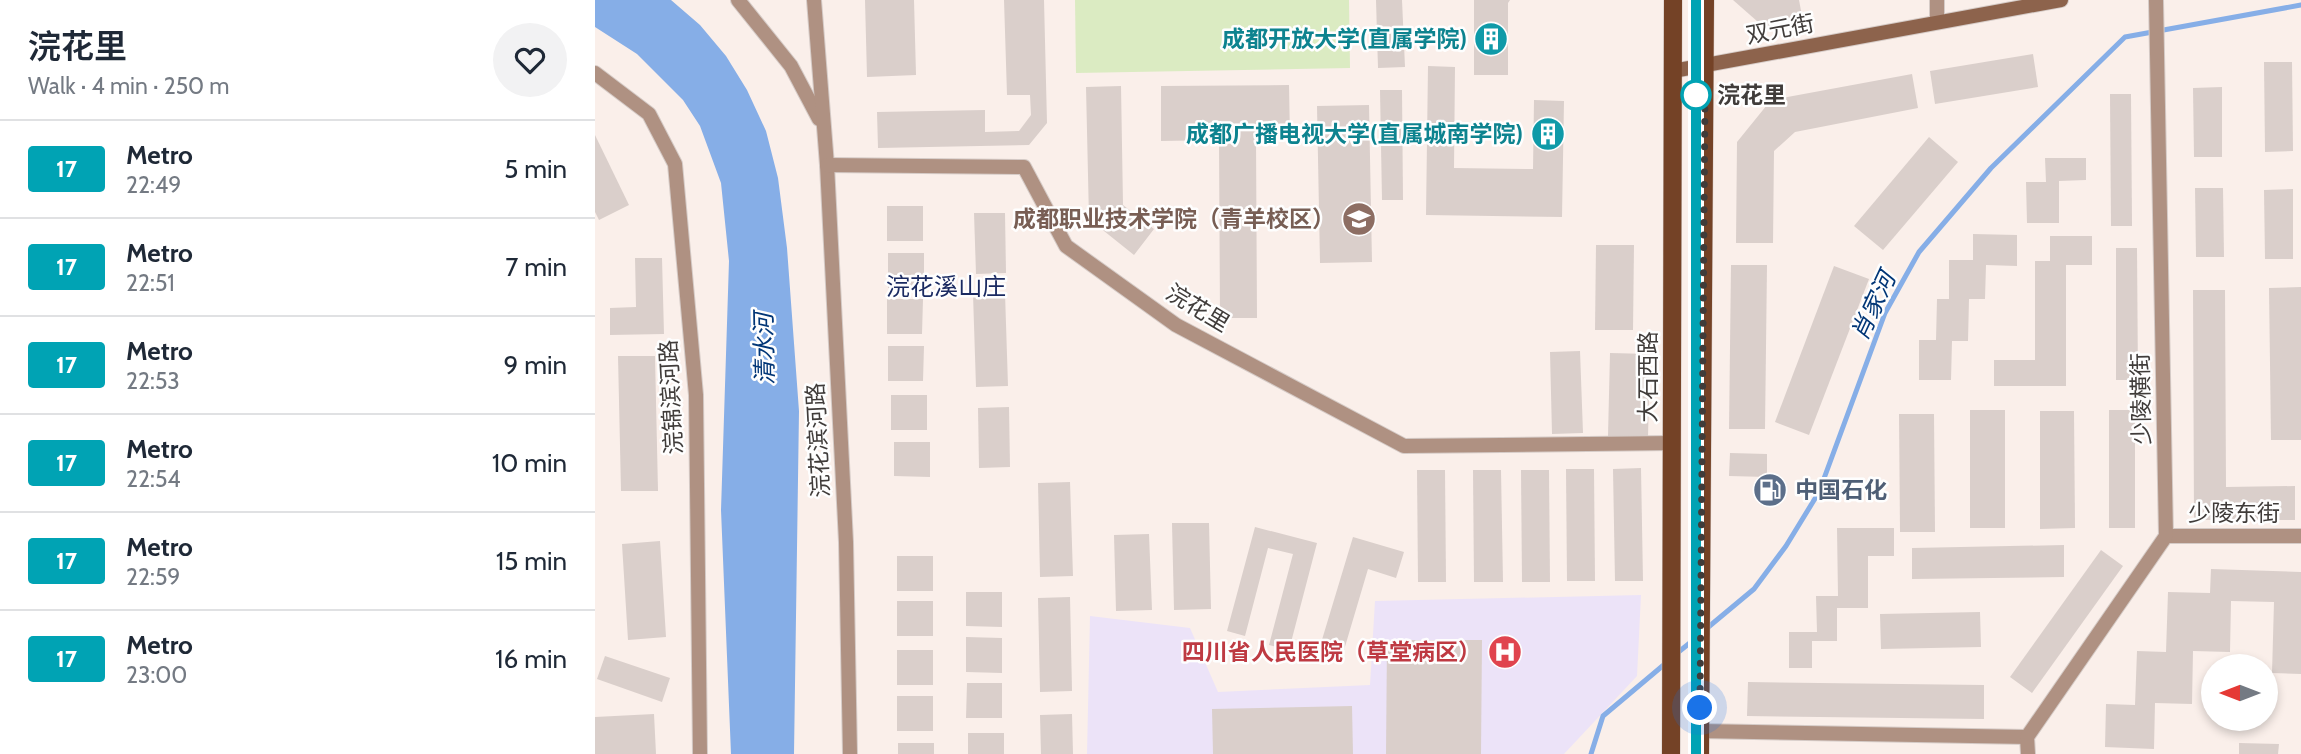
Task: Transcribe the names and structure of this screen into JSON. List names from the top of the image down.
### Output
{
  "streets": {
    "main road": ["双元街", "大石西路"],
    "street": [
      "浣花里",
      "浣锦滨河路",
      "少陵横街",
      "浣花滨河路",
      "少陵东街"
    ]
  },
  "crossings": [
    ["双元街", "大石西路"],
    ["浣花里", "大石西路"],
    ["浣花里", "浣花滨河路"],
    ["少陵横街", "少陵东街"]
  ],
  "districts": ["浣花溪山庄"],
  "water": ["肖家河", "清水河"],
  "places": {
    "building": ["成都开放大学(直属学院)", "成都广播电视大学(直属城南学院)"],
    "other": ["浣花里"],
    "school or university": ["成都职业技术学院（青羊校区）"],
    "fuel station": ["中国石化"],
    "hospital": ["四川省人民医院（草堂病区）"]
  },
  "lines": ["metro line 17"],
  "north": "left",
  "page": {
    "heading": ["浣花里", "Walk · 4 min · 250 m"],
    "list": [
      {
        "mark": "17",
        "name": "Metro",
        "note": "22:49",
        "value": "5 min"
      },
      {
        "mark": "17",
        "name": "Metro",
        "note": "22:51",
        "value": "7 min"
      },
      {
        "mark": "17",
        "name": "Metro",
        "note": "22:53",
        "value": "9 min"
      },
      {
        "mark": "17",
        "name": "Metro",
        "note": "22:54",
        "value": "10 min"
      },
      {
        "mark": "17",
        "name": "Metro",
        "note": "22:59",
        "value": "15 min"
      },
      {
        "mark": "17",
        "name": "Metro",
        "note": "23:00",
        "value": "16 min"
      }
    ]
  }
}
